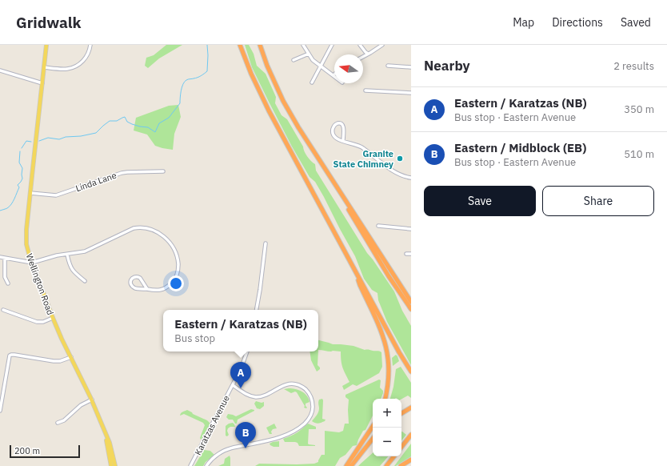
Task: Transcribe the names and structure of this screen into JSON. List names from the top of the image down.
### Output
{
  "streets": {
    "main road": ["Wellington Road"],
    "street": ["Linda Lane", "Karatzas Avenue"]
  },
  "crossings": [
    ["Linda Lane", "Wellington Road"]
  ],
  "places": ["Granite State Chimney"],
  "scale_bar": "200 m",
  "north": "left",
  "page": {
    "header": "Gridwalk",
    "nav": ["Map", "Directions", "Saved"],
    "heading": ["Nearby", "2 results"],
    "list": [
      {
        "mark": "A",
        "name": "Eastern / Karatzas (NB)",
        "note": "Bus stop · Eastern Avenue",
        "value": "350 m"
      },
      {
        "mark": "B",
        "name": "Eastern / Midblock (EB)",
        "note": "Bus stop · Eastern Avenue",
        "value": "510 m"
      }
    ],
    "buttons": ["Save", "Share"],
    "popup": ["Eastern / Karatzas (NB)", "Bus stop"],
    "pins": ["A", "B"],
    "map_buttons": ["+", "−"],
    "scale": "200 m"
  }
}
